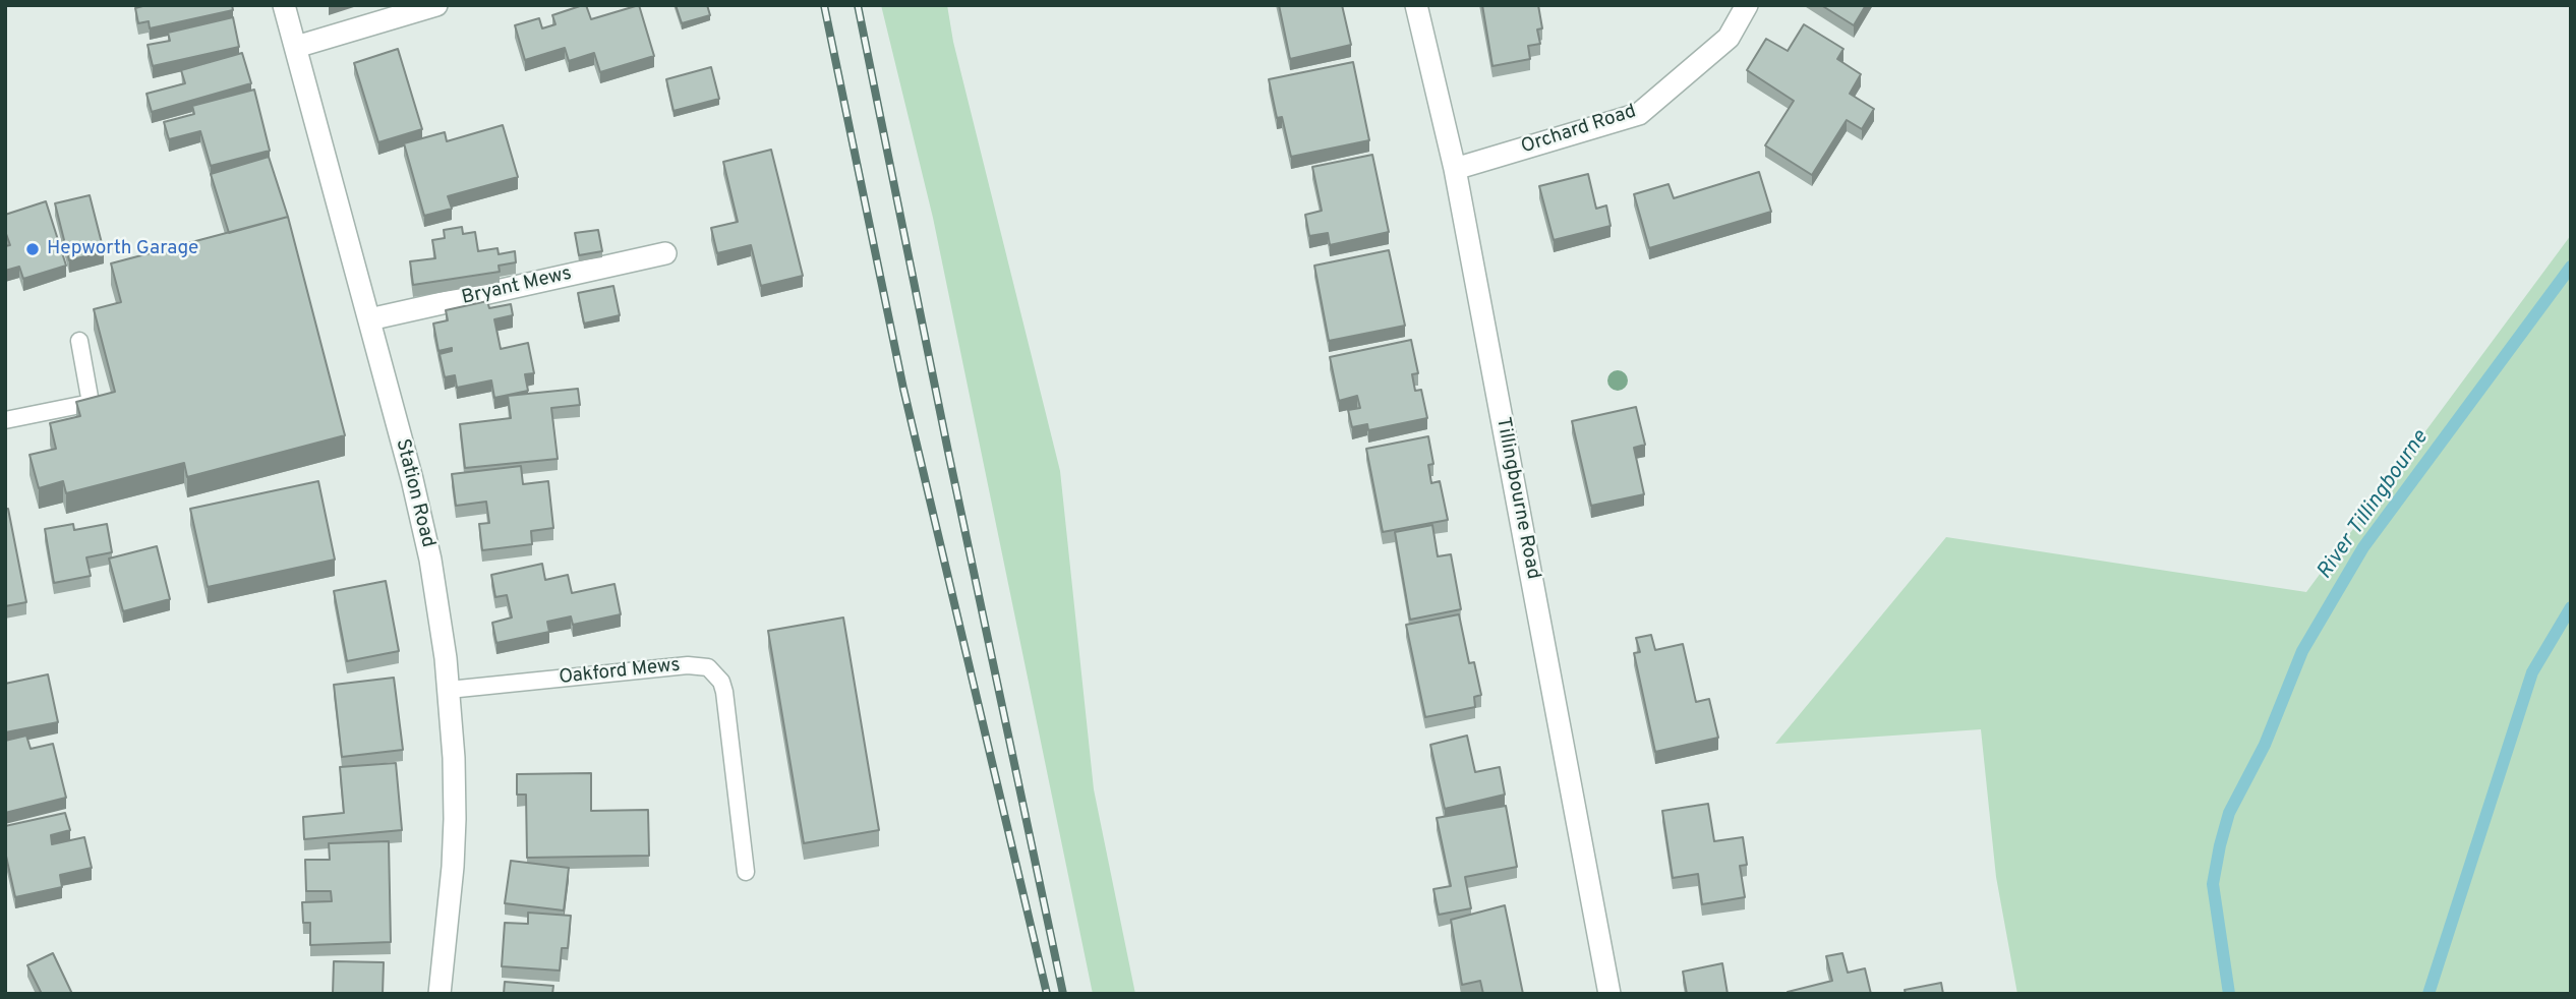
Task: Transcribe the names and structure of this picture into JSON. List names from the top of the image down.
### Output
{
  "streets": {
    "street": [
      "Orchard Road",
      "Bryant Mews",
      "Station Road",
      "Tillingbourne Road"
    ],
    "lane": ["Oakford Mews"]
  },
  "crossings": [
    ["Orchard Road", "Tillingbourne Road"],
    ["Bryant Mews", "Station Road"],
    ["Station Road", "Oakford Mews"]
  ],
  "water": ["River Tillingbourne"],
  "places": ["Hepworth Garage"]
}
